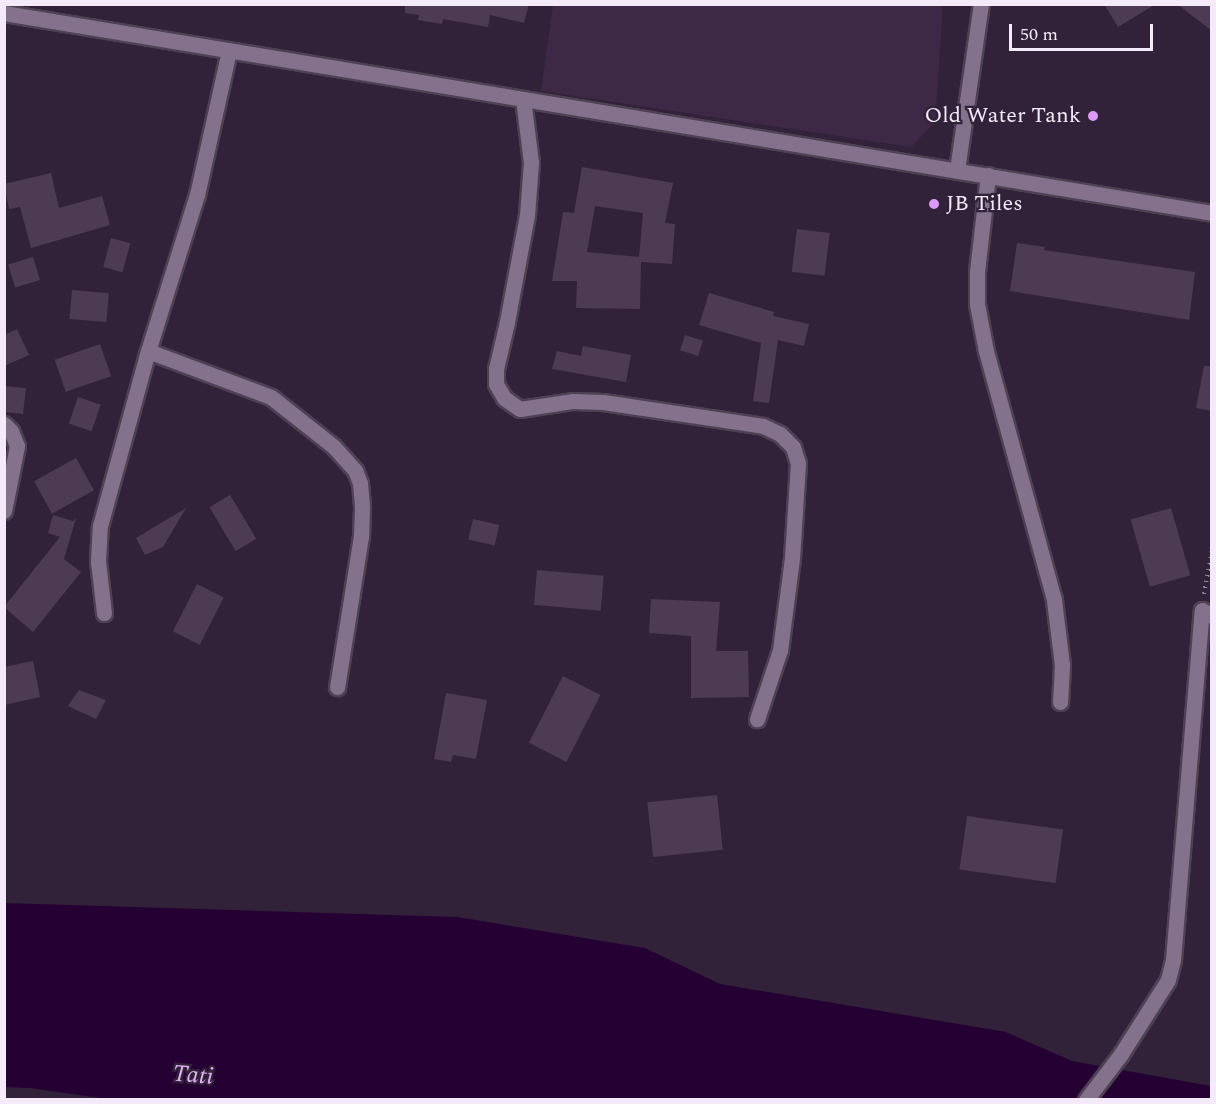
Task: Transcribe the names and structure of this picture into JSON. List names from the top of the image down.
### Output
{
  "water": ["Tati"],
  "places": ["Old Water Tank", "JB Tiles"],
  "scale_bar": "50 m"
}
